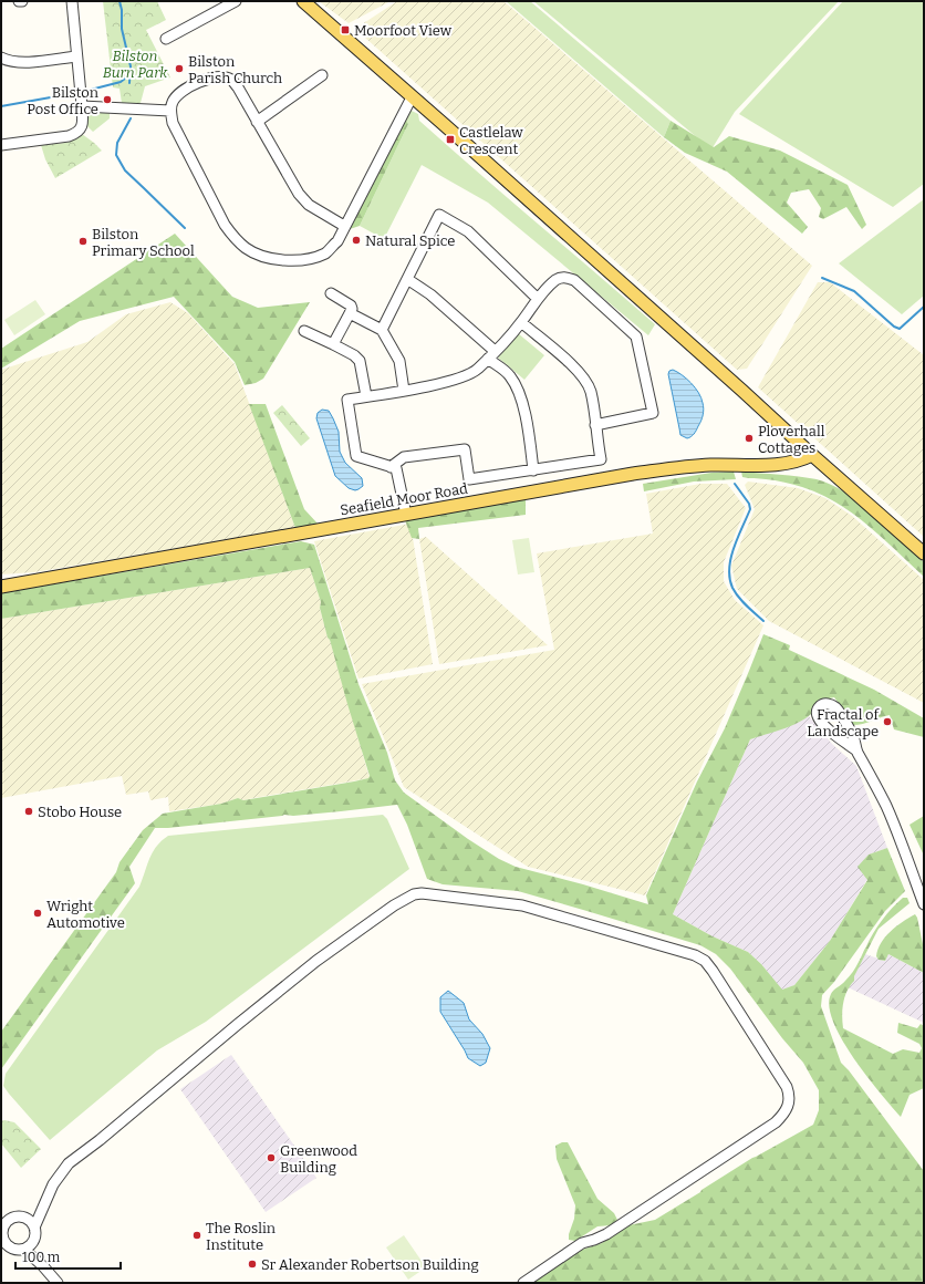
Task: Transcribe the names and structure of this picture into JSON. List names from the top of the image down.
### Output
{
  "streets": {
    "main road": ["Seafield Moor Road"]
  },
  "parks": ["Bilston Burn Park"],
  "places": {
    "transit": ["Moorfoot View", "Castlelaw Crescent"],
    "other": [
      "Bilston Parish Church",
      "Bilston Post Office",
      "Natural Spice",
      "Bilston Primary School",
      "Ploverhall Cottages",
      "Fractal of Landscape",
      "Stobo House",
      "Wright Automotive",
      "Greenwood Building",
      "The Roslin Institute",
      "Sr Alexander Robertson Building"
    ]
  },
  "scale_bar": "100 m"
}
